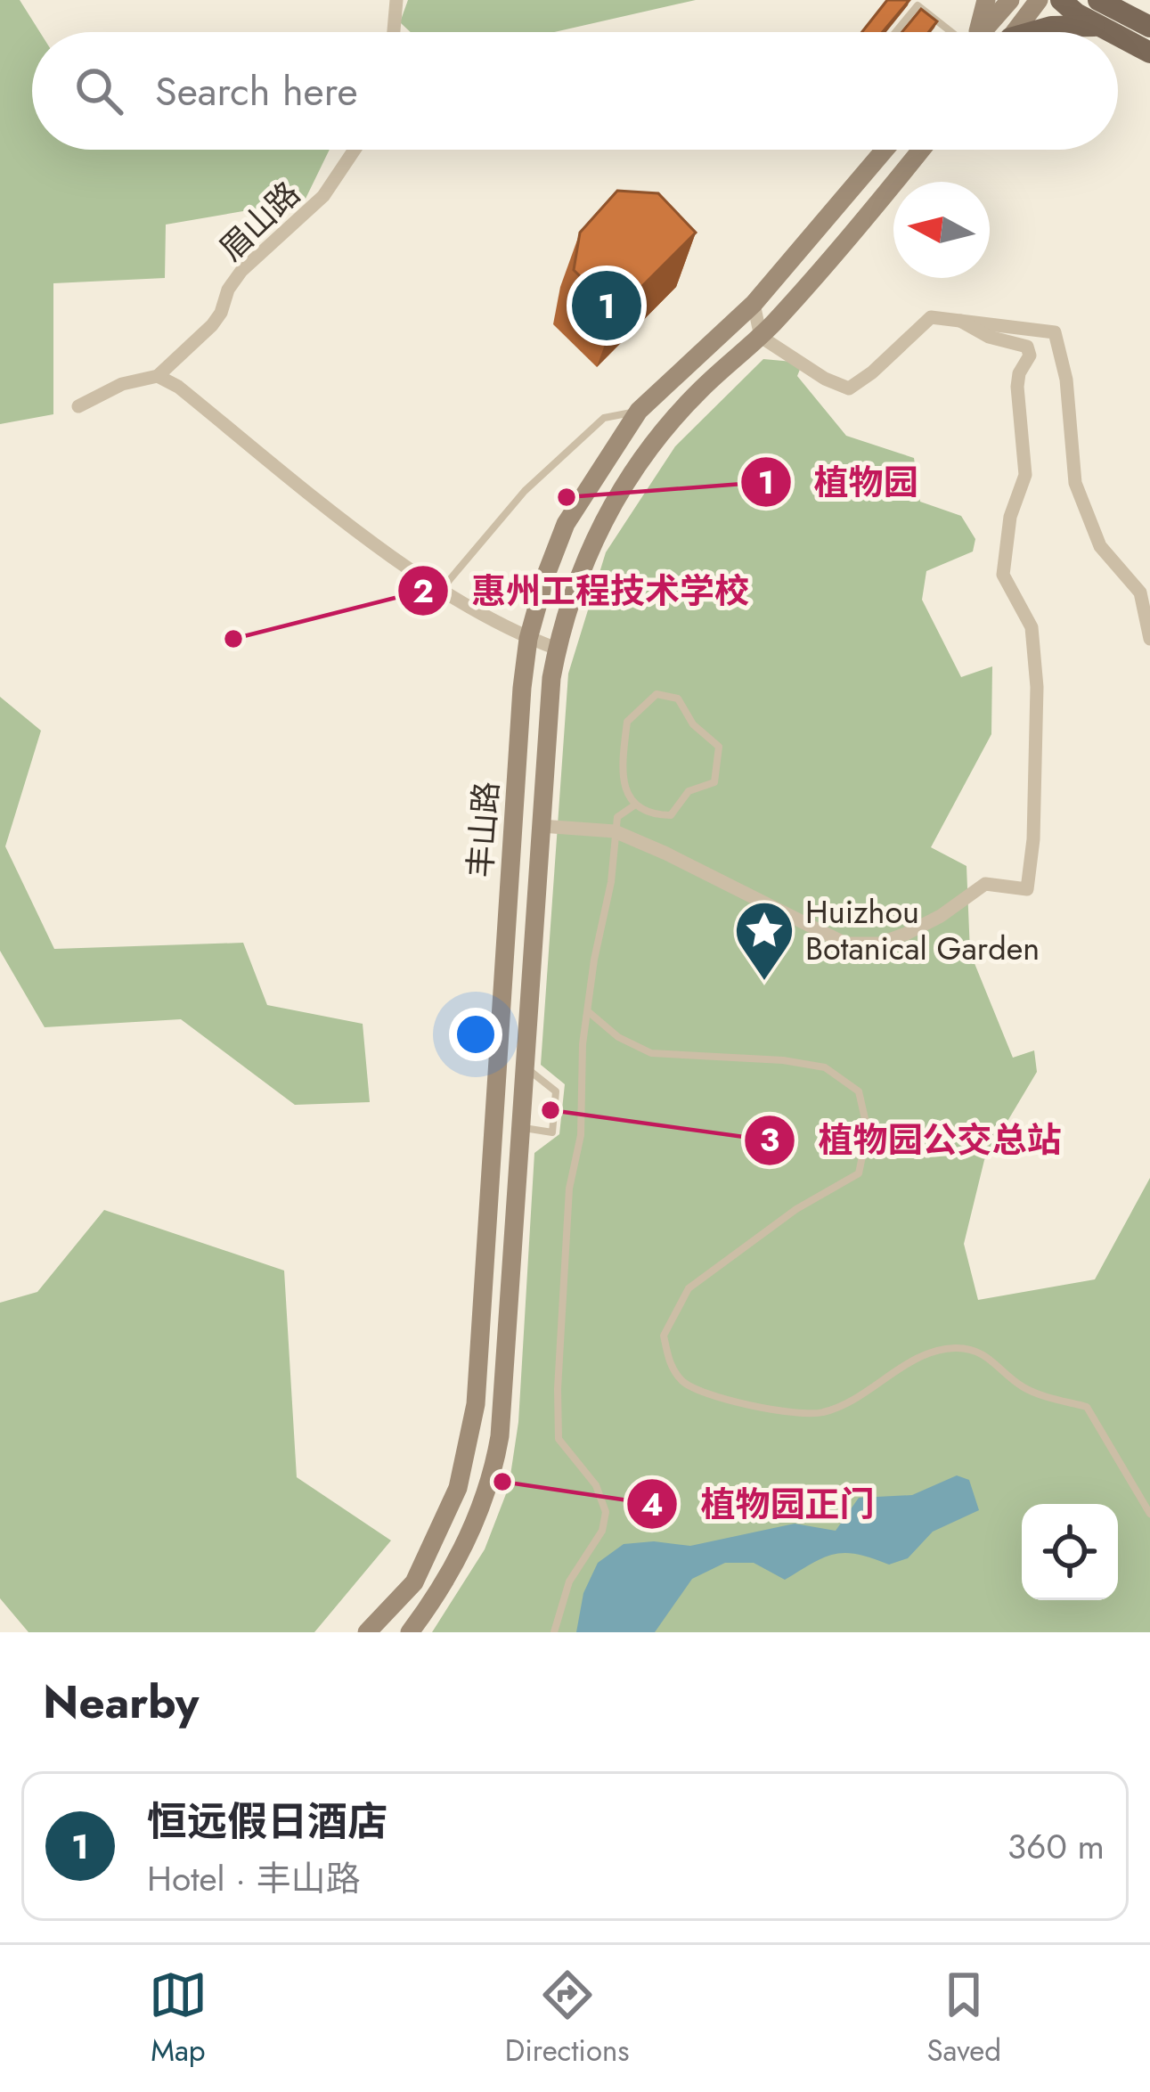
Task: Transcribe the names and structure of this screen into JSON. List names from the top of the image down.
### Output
{
  "streets": {
    "main road": ["丰山路"],
    "street": ["眉山路"]
  },
  "places": {
    "other": [
      "植物园",
      "惠州工程技术学校",
      "植物园公交总站",
      "植物园正门"
    ],
    "place": ["Huizhou Botanical Garden"]
  },
  "north": "left",
  "page": {
    "search": "Search here",
    "pins": "1",
    "heading": "Nearby",
    "list": [
      {
        "mark": "1",
        "name": "恒远假日酒店",
        "note": "Hotel · 丰山路",
        "value": "360 m"
      }
    ],
    "nav": ["Map", "Directions", "Saved"]
  }
}
